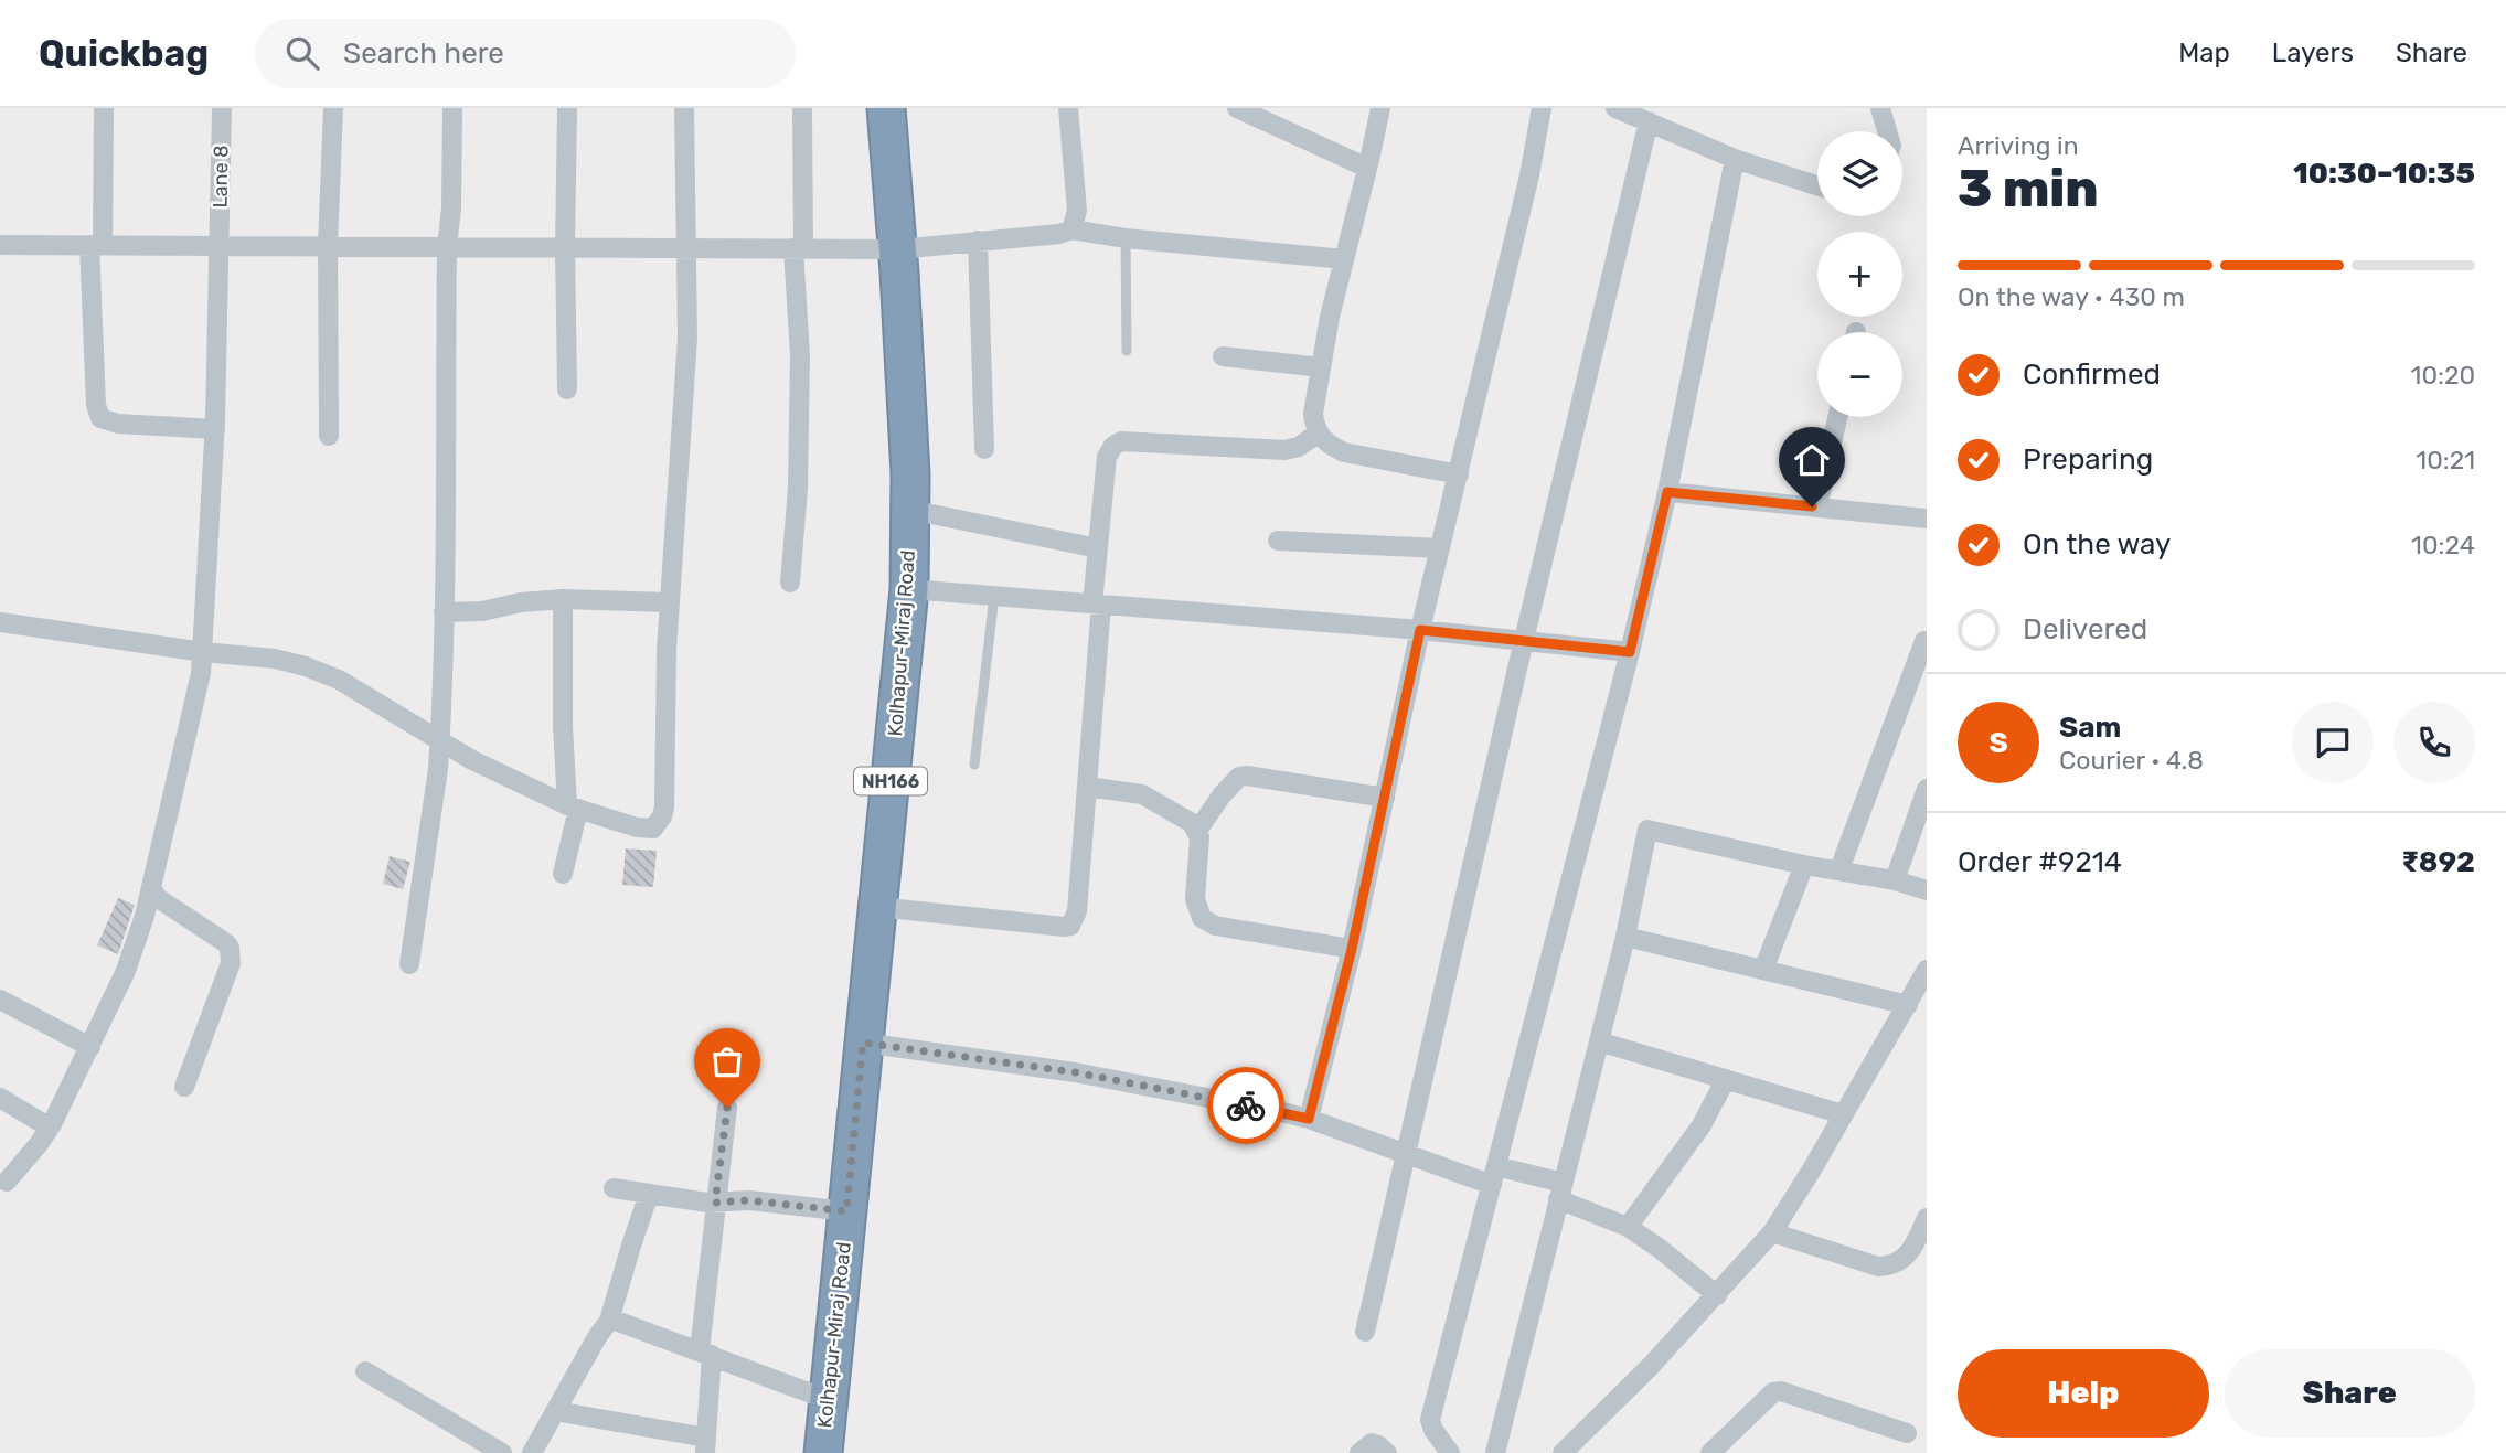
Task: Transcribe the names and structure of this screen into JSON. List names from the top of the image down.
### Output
{
  "streets": {
    "highway": ["Kolhapur-Miraj Road", "NH166"],
    "street": ["Lane 8"]
  },
  "page": {
    "header": "Quickbag",
    "search": "Search here",
    "nav": ["Map", "Layers", "Share"],
    "heading": ["3 min", "Arriving in", "10:30–10:35"],
    "panel": [
      "Sam",
      "Courier · 4.8",
      "Order #9214",
      "₹892"
    ],
    "map_buttons": ["+", "−"],
    "bar": "On the way · 430 m",
    "list": [
      ["Confirmed", "10:20"],
      ["Preparing", "10:21"],
      ["On the way", "10:24"],
      "Delivered"
    ],
    "round": "S",
    "buttons": ["Help", "Share"]
  }
}
